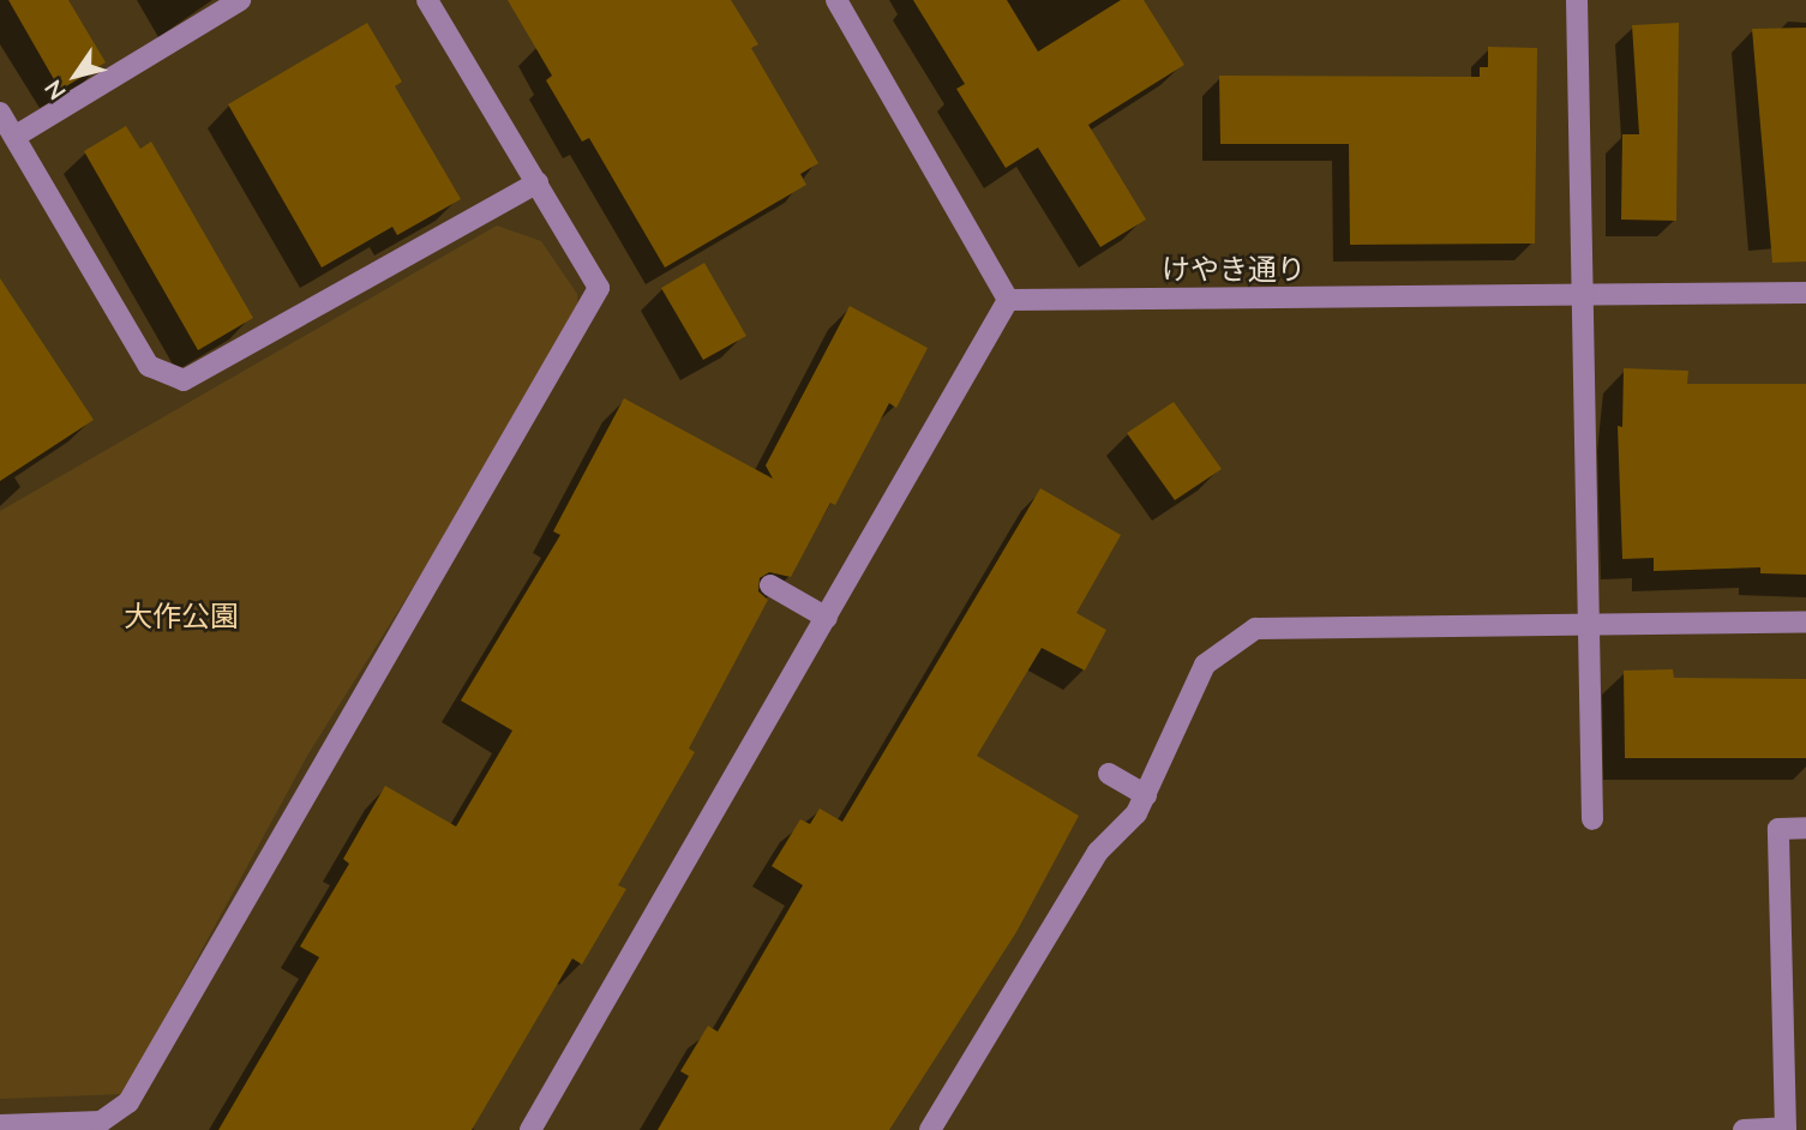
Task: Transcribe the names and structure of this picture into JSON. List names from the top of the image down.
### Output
{
  "streets": {
    "street": ["けやき通り"]
  },
  "parks": ["大作公園"],
  "north": "bottom left"
}
